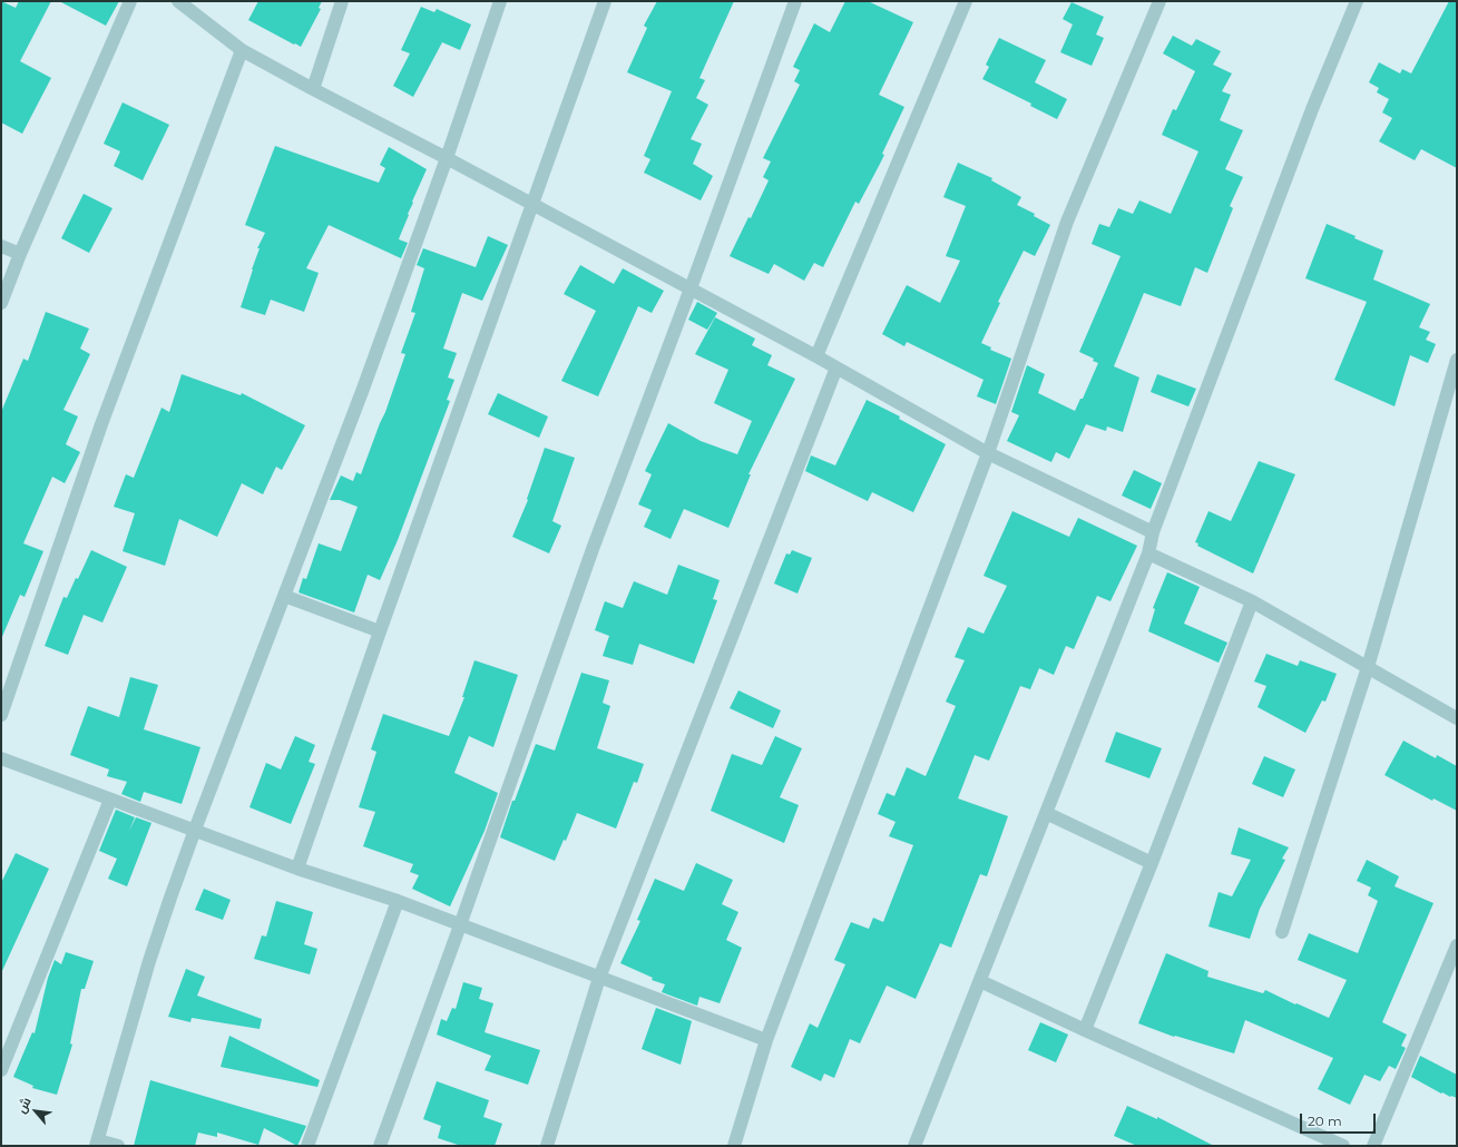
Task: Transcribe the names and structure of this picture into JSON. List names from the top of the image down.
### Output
{
  "scale_bar": "20 m",
  "north": "top left"
}
